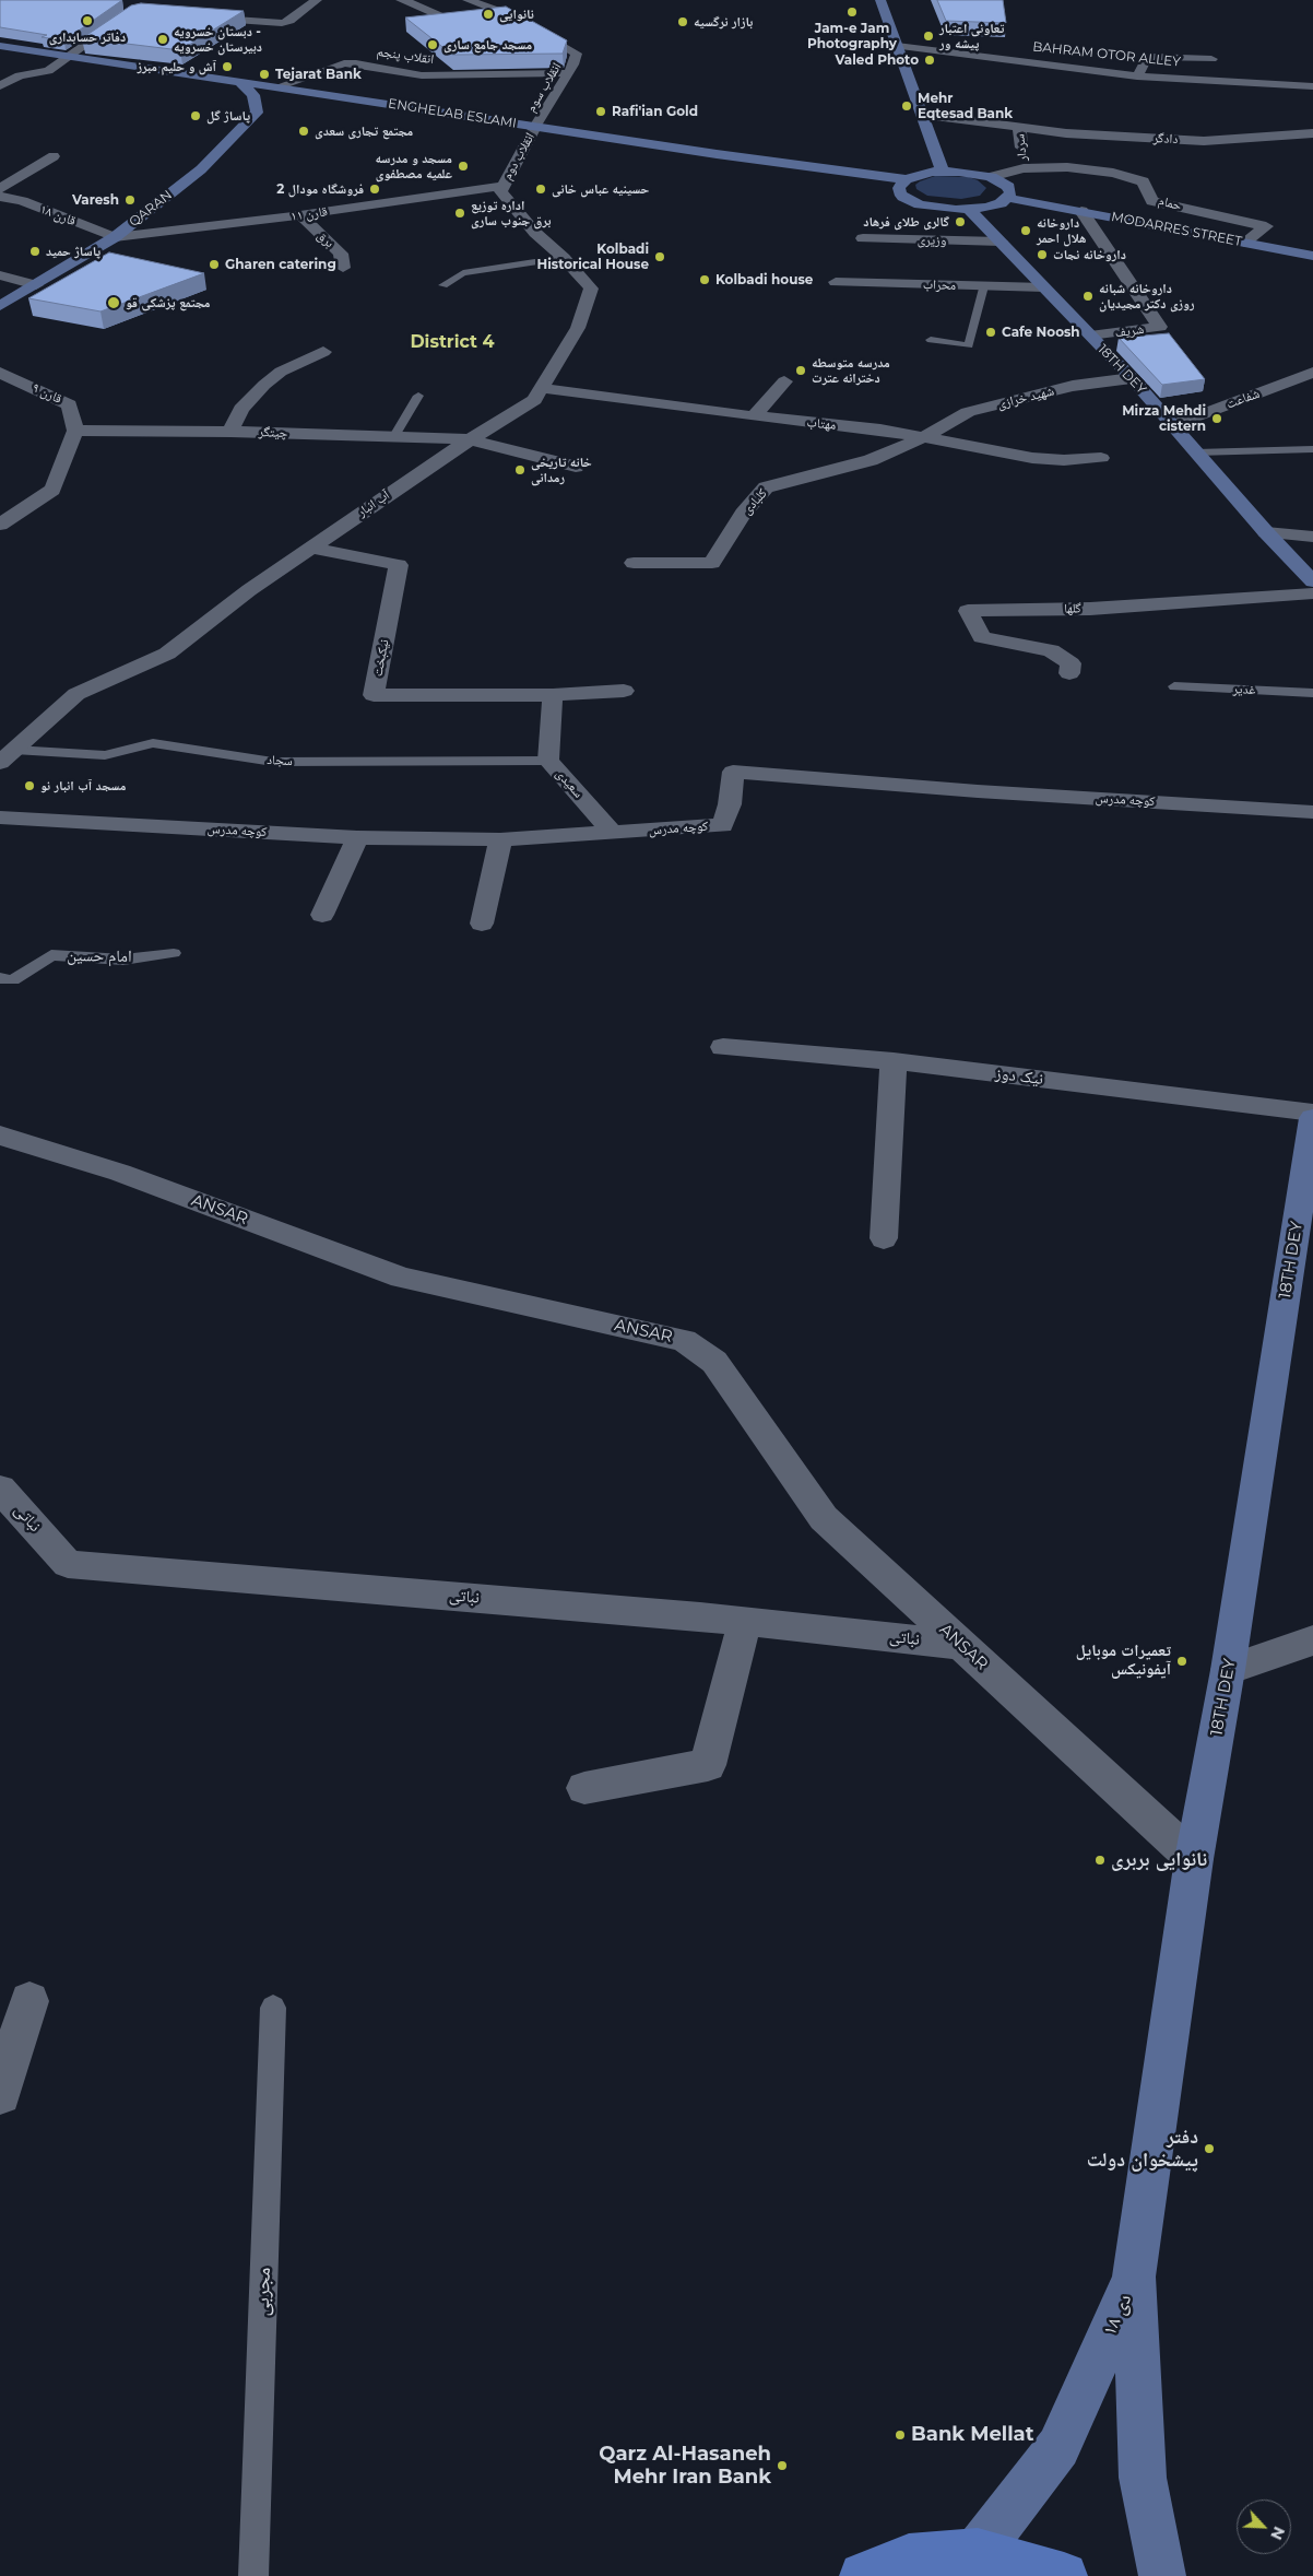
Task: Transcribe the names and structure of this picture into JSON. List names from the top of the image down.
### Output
{
  "streets": {
    "main road": [
      "ENGHELAB ESLAMI",
      "QARAN",
      "MODARRES STREET",
      "18TH DEY",
      "۱۸ دی"
    ],
    "street": [
      "BAHRAM OTOR ALLEY",
      "انقلاب پنجم",
      "انقلاب سوم",
      "دادگر",
      "سردار",
      "انقلاب دوم",
      "حمام",
      "قارن ۱۱",
      "قارن ۱۸",
      "برق",
      "وزیری",
      "محراب",
      "شریف",
      "قارن ٩",
      "شهید خرازی",
      "شفاعت",
      "مهتاب",
      "چیتگر",
      "کلبادی",
      "آب انبار",
      "گلها",
      "نیکبخت",
      "سعیدی",
      "کوچه مدرس",
      "نیک دوز",
      "ANSAR",
      "نباتی"
    ],
    "lane": [
      "غدیر",
      "سجاد",
      "امام حسین",
      "مجربی"
    ]
  },
  "crossings": [
    ["انقلاب پنجم", "انقلاب سوم"],
    ["انقلاب پنجم", "ENGHELAB ESLAMI"],
    ["انقلاب سوم", "ENGHELAB ESLAMI"],
    ["انقلاب سوم", "انقلاب دوم"],
    ["ENGHELAB ESLAMI", "انقلاب دوم"],
    ["ENGHELAB ESLAMI", "QARAN"],
    ["دادگر", "سردار"],
    ["سردار", "حمام"],
    ["انقلاب دوم", "قارن ۱۱"],
    ["انقلاب دوم", "آب انبار"],
    ["حمام", "MODARRES STREET"],
    ["QARAN", "قارن ۱۱"],
    ["QARAN", "قارن ۱۸"],
    ["قارن ۱۱", "قارن ۱۸"],
    ["قارن ۱۱", "برق"],
    ["قارن ۱۱", "آب انبار"],
    ["MODARRES STREET", "شریف"],
    ["وزیری", "18TH DEY"],
    ["محراب", "18TH DEY"],
    ["شریف", "18TH DEY"],
    ["18TH DEY", "شهید خرازی"],
    ["18TH DEY", "شفاعت"],
    ["18TH DEY", "ANSAR"],
    ["18TH DEY", "۱۸ دی"],
    ["قارن ٩", "چیتگر"],
    ["شهید خرازی", "مهتاب"],
    ["شهید خرازی", "کلبادی"],
    ["مهتاب", "کلبادی"],
    ["مهتاب", "آب انبار"],
    ["چیتگر", "آب انبار"],
    ["آب انبار", "نیکبخت"],
    ["آب انبار", "سجاد"],
    ["نیکبخت", "سعیدی"],
    ["سجاد", "سعیدی"],
    ["سعیدی", "کوچه مدرس"],
    ["ANSAR", "نباتی"]
  ],
  "districts": ["District 4"],
  "places": [
    "Jam-e Jam Photography",
    "نانوایی",
    "دفاتر حسابداری",
    "بازار نرگسیه",
    "تعاونی اعتبار پیشه ور",
    "دبستان خسرویه - دبیرستان خسرویه",
    "مسجد جامع ساری",
    "Valed Photo",
    "آش و حلیم مبرز",
    "Tejarat Bank",
    "Mehr Eqtesad Bank",
    "Rafi'ian Gold",
    "پاساژ گل",
    "مجتمع تجاری سعدی",
    "مسجد و مدرسه علمیه مصطفوی",
    "فروشگاه مودال 2",
    "حسینیه عباس خانی",
    "Varesh",
    "اداره توزیع برق جنوب ساری",
    "گالری طلای فرهاد",
    "داروخانه هلال احمر",
    "پاساژ حمید",
    "داروخانه نجات",
    "Kolbadi Historical House",
    "Gharen catering",
    "Kolbadi house",
    "داروخانه شبانه روزی دکتر مجیدیان",
    "مجتمع پزشکی قو",
    "Cafe Noosh",
    "مدرسه متوسطه دخترانه عترت",
    "Mirza Mehdi cistern",
    "خانه تاریخی رمدانی",
    "مسجد آب انبار نو",
    "تعمیرات موبایل آیفونیکس",
    "نانوایی بربری",
    "دفتر پیشخوان دولت",
    "Bank Mellat",
    "Qarz Al-Hasaneh Mehr Iran Bank"
  ],
  "north": "bottom right"
}
